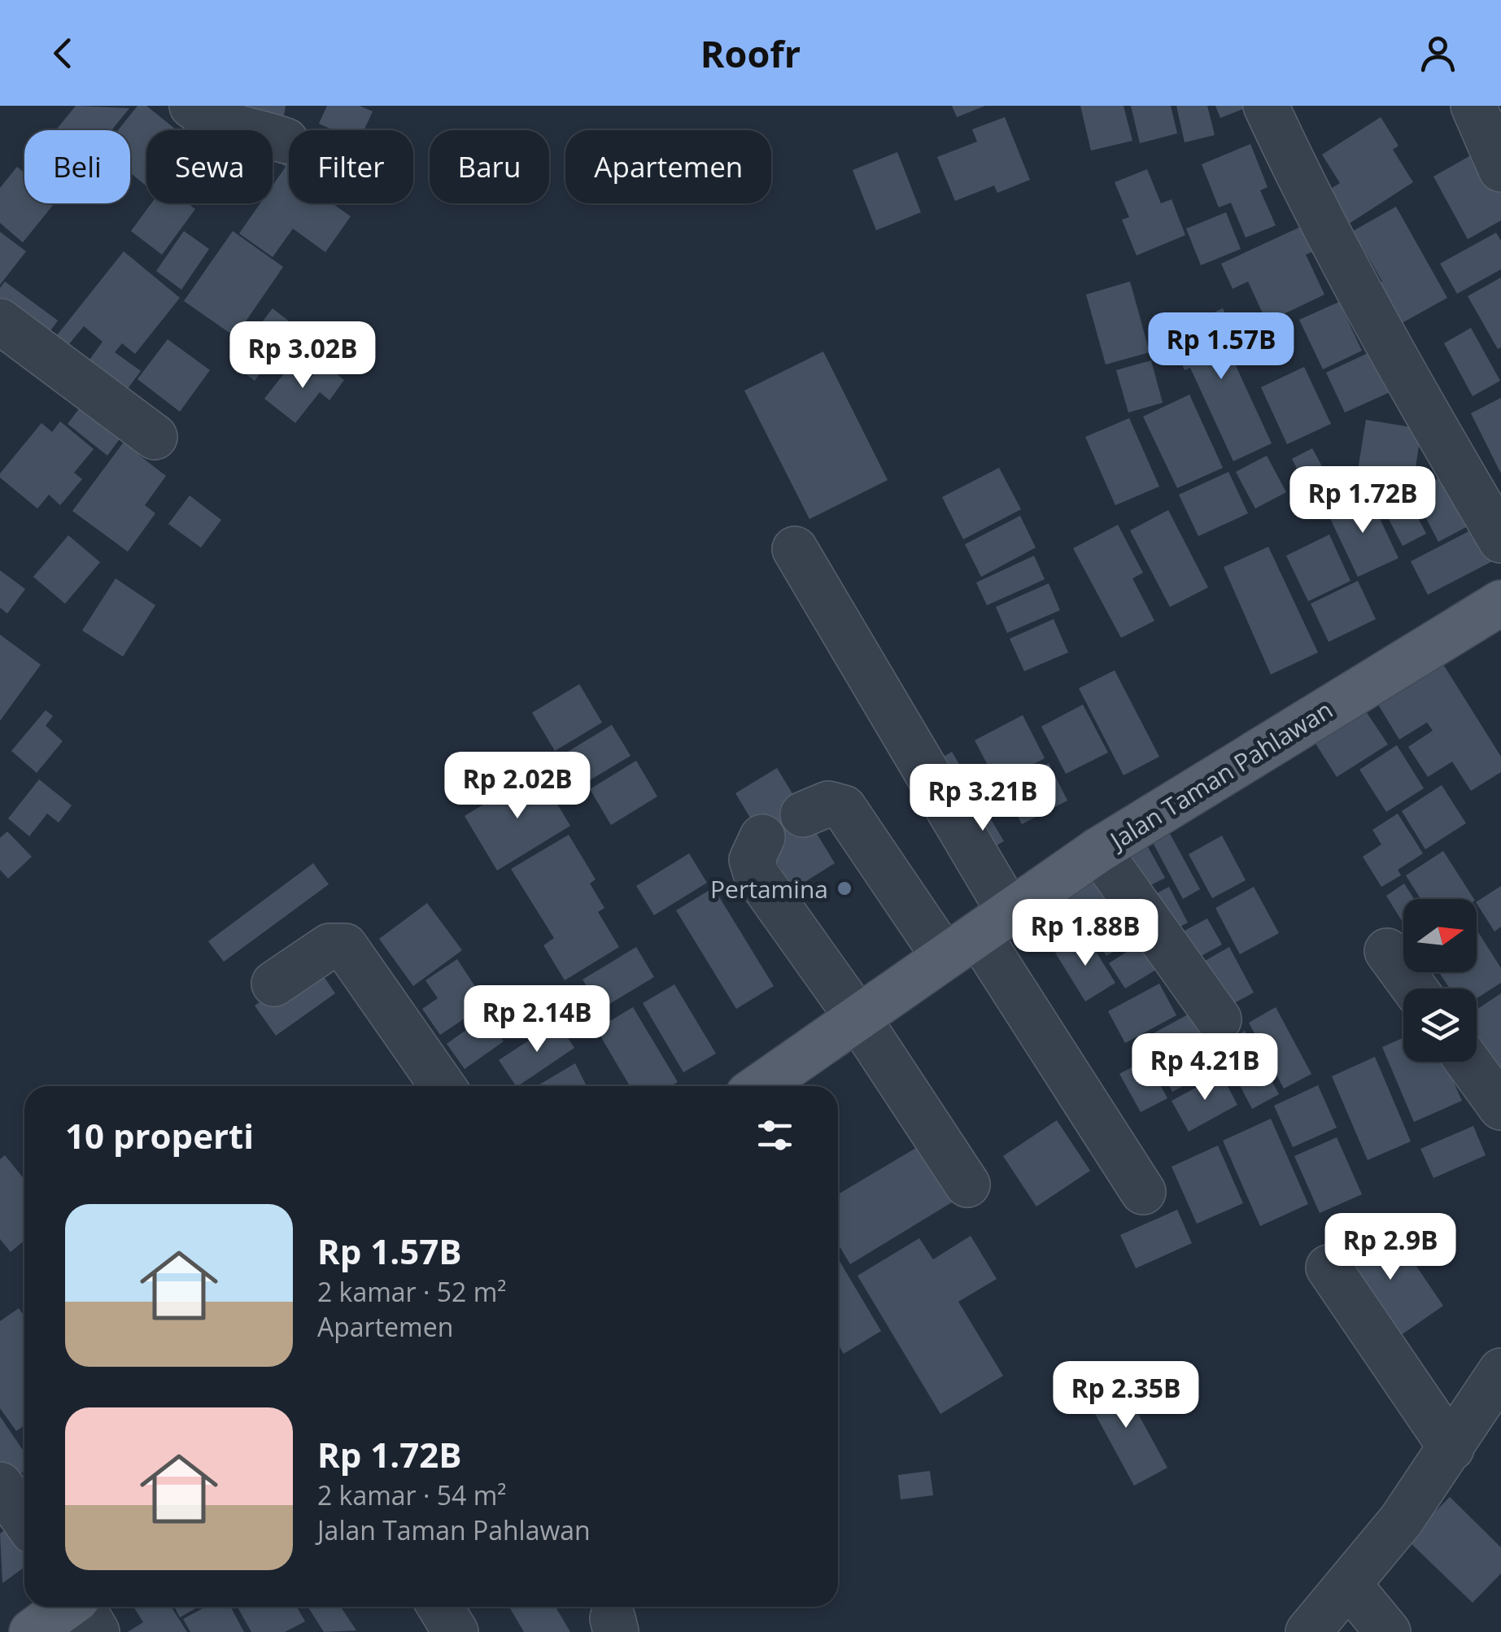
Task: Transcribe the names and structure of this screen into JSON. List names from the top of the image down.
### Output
{
  "streets": {
    "main road": ["Jalan Taman Pahlawan"]
  },
  "places": ["Pertamina"],
  "north": "right",
  "page": {
    "header": "Roofr",
    "chip": [
      "Beli",
      "Sewa",
      "Filter",
      "Baru",
      "Apartemen"
    ],
    "price": [
      "Rp 1.57B",
      "Rp 3.02B",
      "Rp 1.72B",
      "Rp 2.02B",
      "Rp 3.21B",
      "Rp 1.88B",
      "Rp 2.14B",
      "Rp 4.21B",
      "Rp 2.9B",
      "Rp 2.35B"
    ],
    "heading": "10 properti",
    "list": [
      {
        "name": "Rp 1.57B",
        "note": "2 kamar · 52 m² · Apartemen"
      },
      {
        "name": "Rp 1.72B",
        "note": "2 kamar · 54 m² · Jalan Taman Pahlawan"
      }
    ]
  }
}
